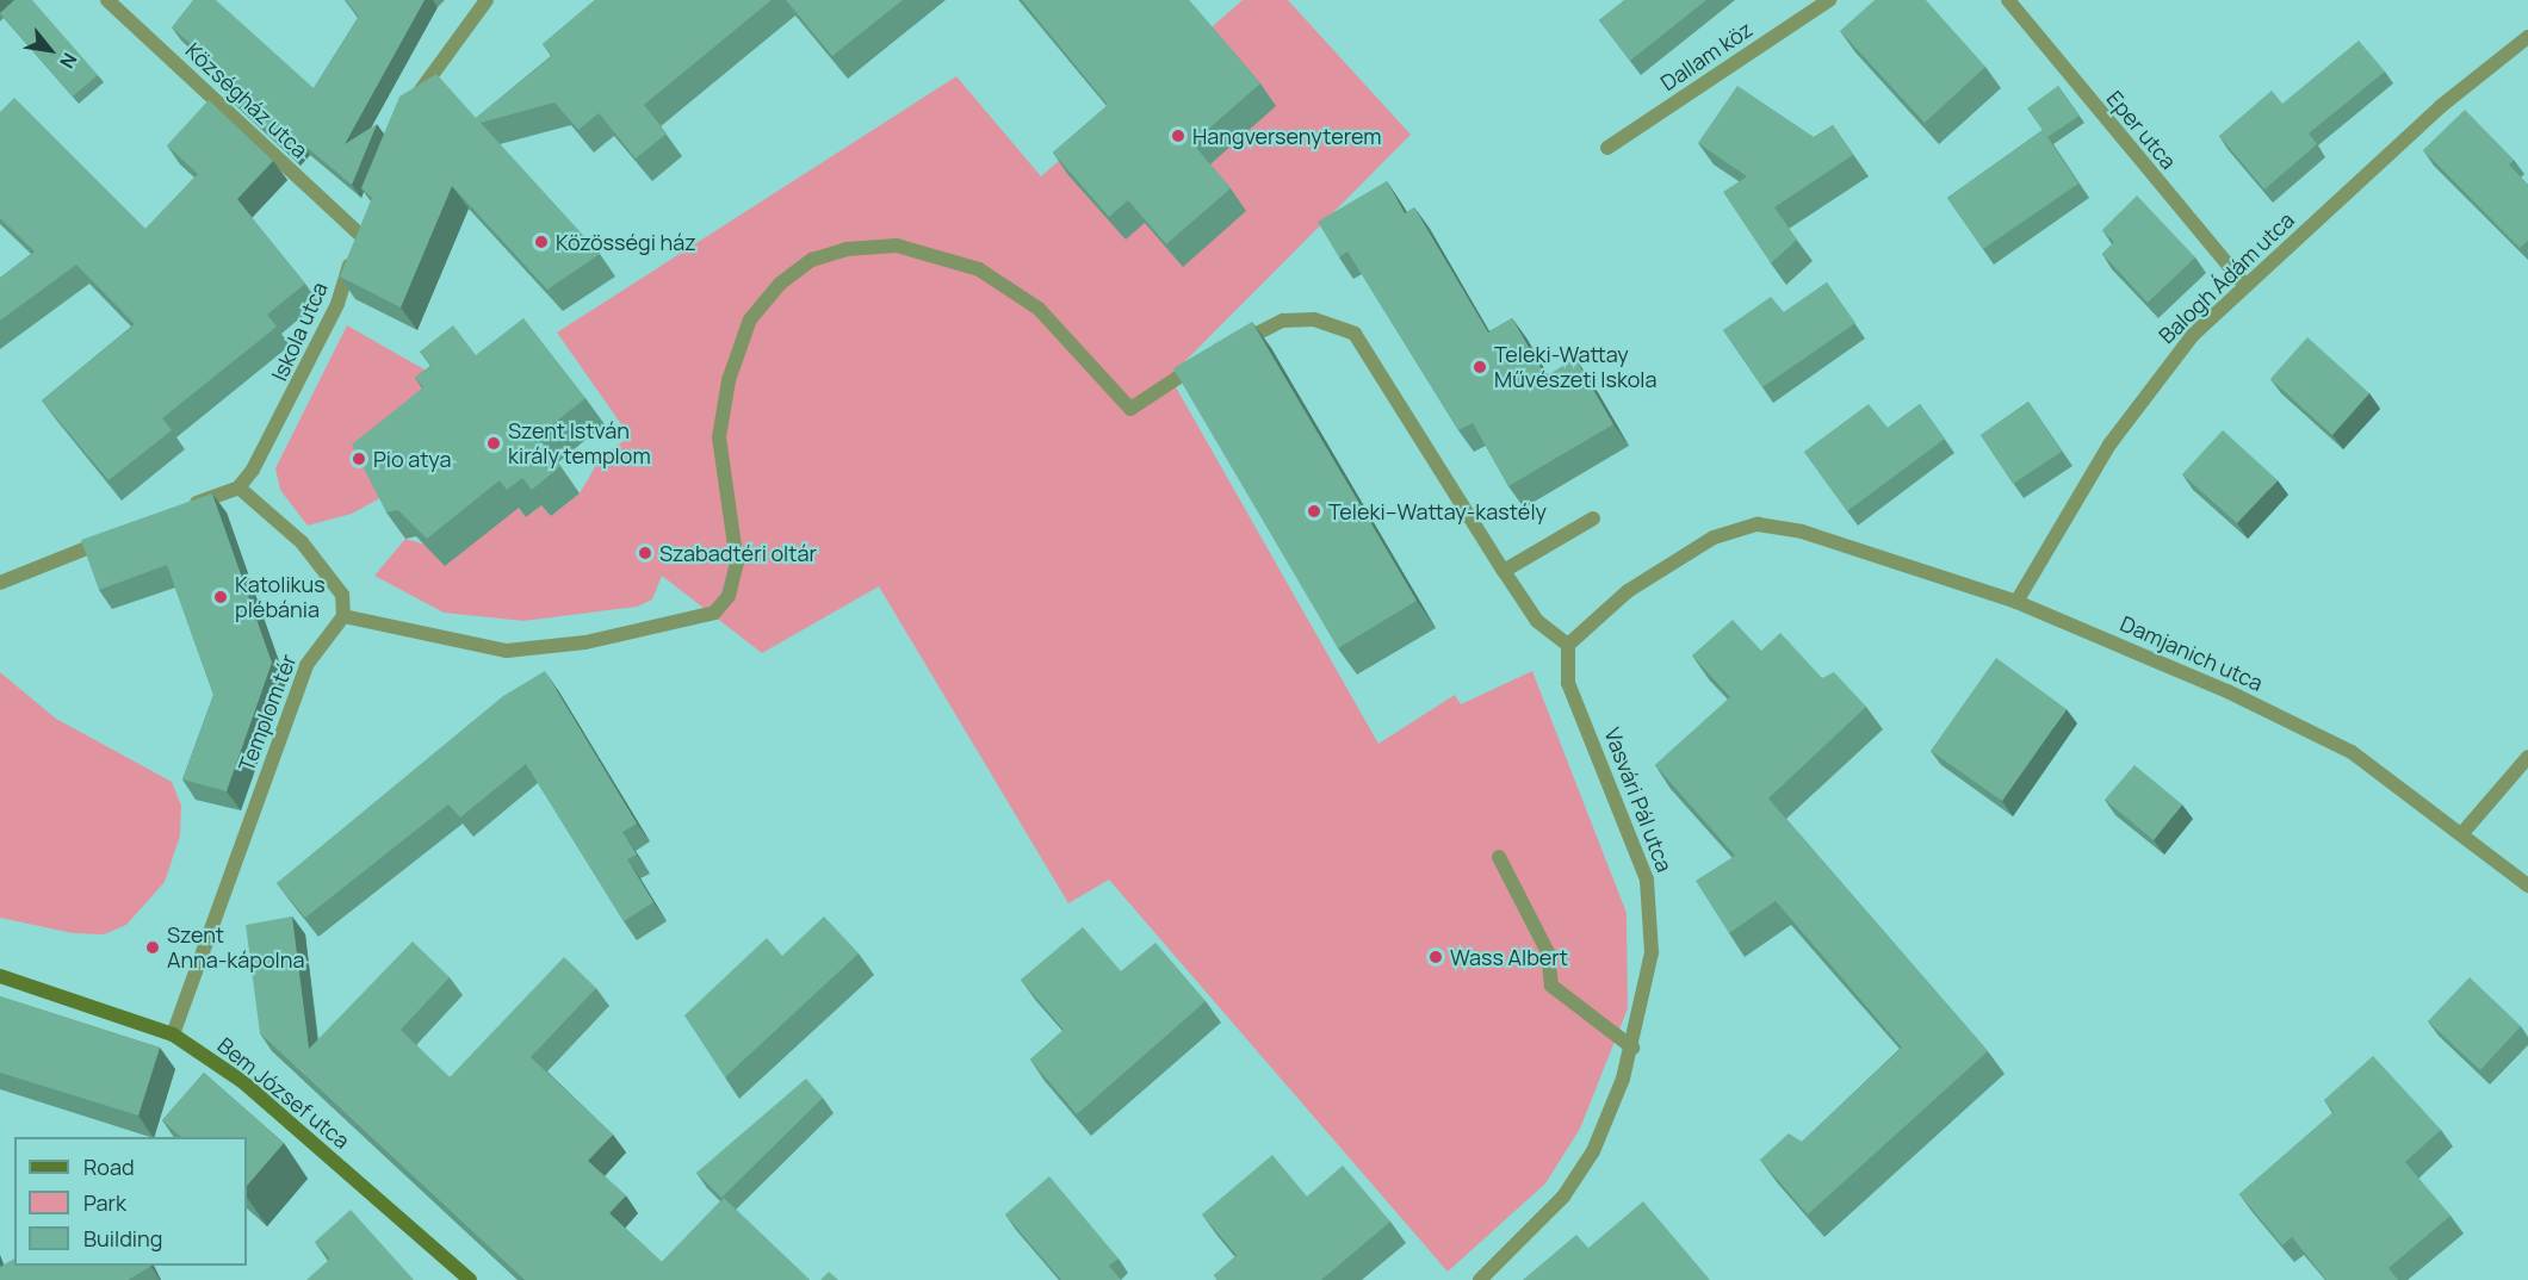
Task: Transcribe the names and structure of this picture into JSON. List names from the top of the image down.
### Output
{
  "streets": {
    "street": [
      "Dallam köz",
      "Községház utca",
      "Eper utca",
      "Balogh Ádám utca",
      "Iskola utca",
      "Damjanich utca",
      "Templom tér",
      "Vasvári Pál utca",
      "Bem József utca"
    ]
  },
  "crossings": [
    ["Községház utca", "Iskola utca"],
    ["Eper utca", "Balogh Ádám utca"],
    ["Balogh Ádám utca", "Damjanich utca"],
    ["Damjanich utca", "Vasvári Pál utca"],
    ["Templom tér", "Bem József utca"]
  ],
  "places": [
    "Hangversenyterem",
    "Közösségi ház",
    "Teleki-Wattay Művészeti Iskola",
    "Szent István király templom",
    "Pio atya",
    "Teleki–Wattay-kastély",
    "Szabadtéri oltár",
    "Katolikus plébánia",
    "Szent Anna-kápolna",
    "Wass Albert"
  ],
  "legend": ["Road", "Park", "Building"],
  "north": "bottom right"
}
